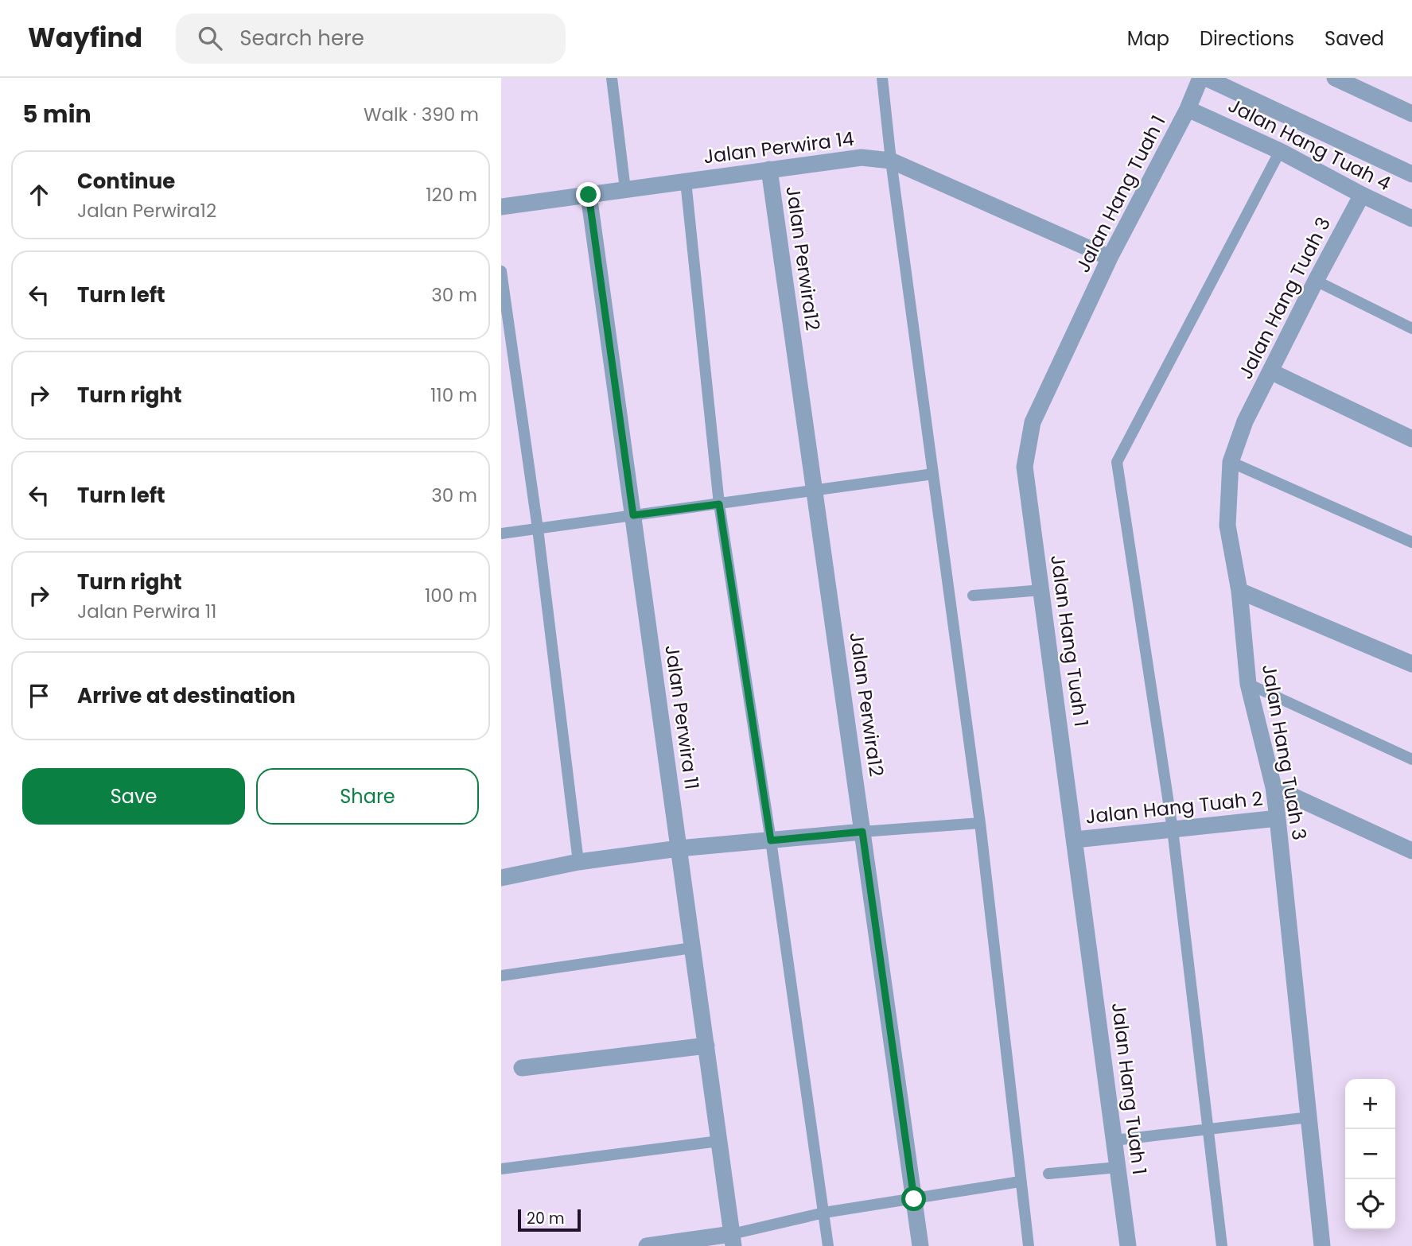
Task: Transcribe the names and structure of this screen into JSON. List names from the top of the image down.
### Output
{
  "streets": {
    "street": [
      "Jalan Hang Tuah 4",
      "Jalan Perwira 14",
      "Jalan Hang Tuah 1",
      "Jalan Perwira12",
      "Jalan Hang Tuah 3",
      "Jalan Perwira 11",
      "Jalan Hang Tuah 2"
    ]
  },
  "crossings": [
    ["Jalan Hang Tuah 4", "Jalan Hang Tuah 1"],
    ["Jalan Hang Tuah 4", "Jalan Hang Tuah 3"],
    ["Jalan Perwira 14", "Jalan Hang Tuah 1"],
    ["Jalan Perwira 14", "Jalan Perwira12"],
    ["Jalan Perwira 14", "Jalan Perwira 11"],
    ["Jalan Hang Tuah 1", "Jalan Hang Tuah 2"],
    ["Jalan Hang Tuah 3", "Jalan Hang Tuah 2"]
  ],
  "scale_bar": "20 m",
  "page": {
    "header": "Wayfind",
    "search": "Search here",
    "nav": ["Map", "Directions", "Saved"],
    "heading": ["5 min", "Walk · 390 m"],
    "list": [
      ["Continue", "Jalan Perwira12", "120 m"],
      ["Turn left", "30 m"],
      ["Turn right", "110 m"],
      ["Turn left", "30 m"],
      ["Turn right", "Jalan Perwira 11", "100 m"],
      "Arrive at destination"
    ],
    "buttons": ["Save", "Share"],
    "map_buttons": ["+", "−"],
    "scale": "20 m"
  }
}
